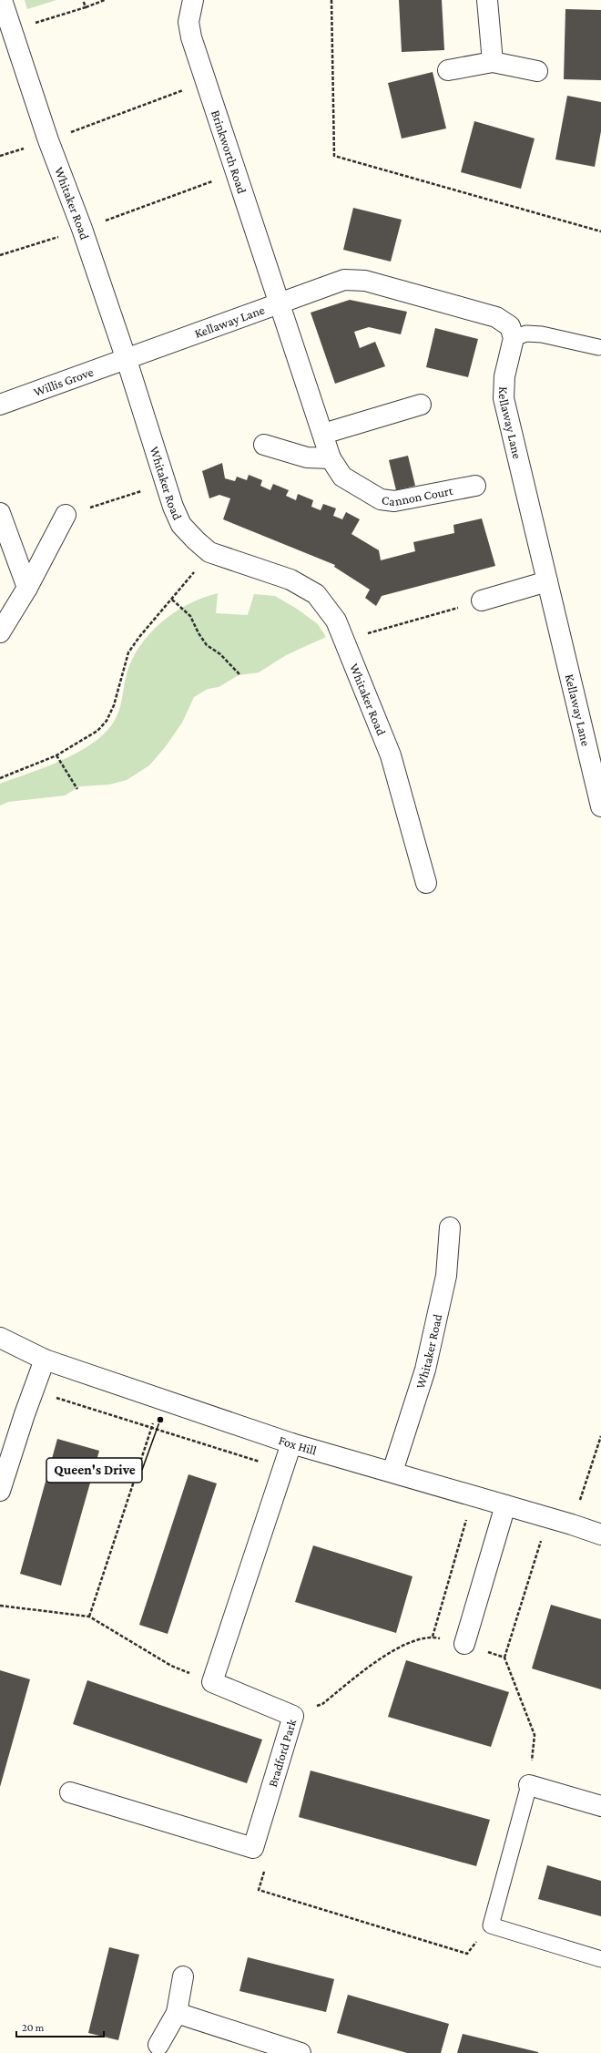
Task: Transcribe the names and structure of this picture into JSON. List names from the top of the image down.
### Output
{
  "streets": {
    "street": [
      "Brinkworth Road",
      "Whitaker Road",
      "Kellaway Lane",
      "Willis Grove",
      "Cannon Court",
      "Fox Hill",
      "Bradford Park"
    ]
  },
  "crossings": [
    ["Brinkworth Road", "Kellaway Lane"],
    ["Brinkworth Road", "Cannon Court"],
    ["Whitaker Road", "Kellaway Lane"],
    ["Whitaker Road", "Willis Grove"],
    ["Whitaker Road", "Fox Hill"],
    ["Kellaway Lane", "Willis Grove"],
    ["Kellaway Lane", "Cannon Court"]
  ],
  "places": ["Queen's Drive"],
  "scale_bar": "20 m"
}
